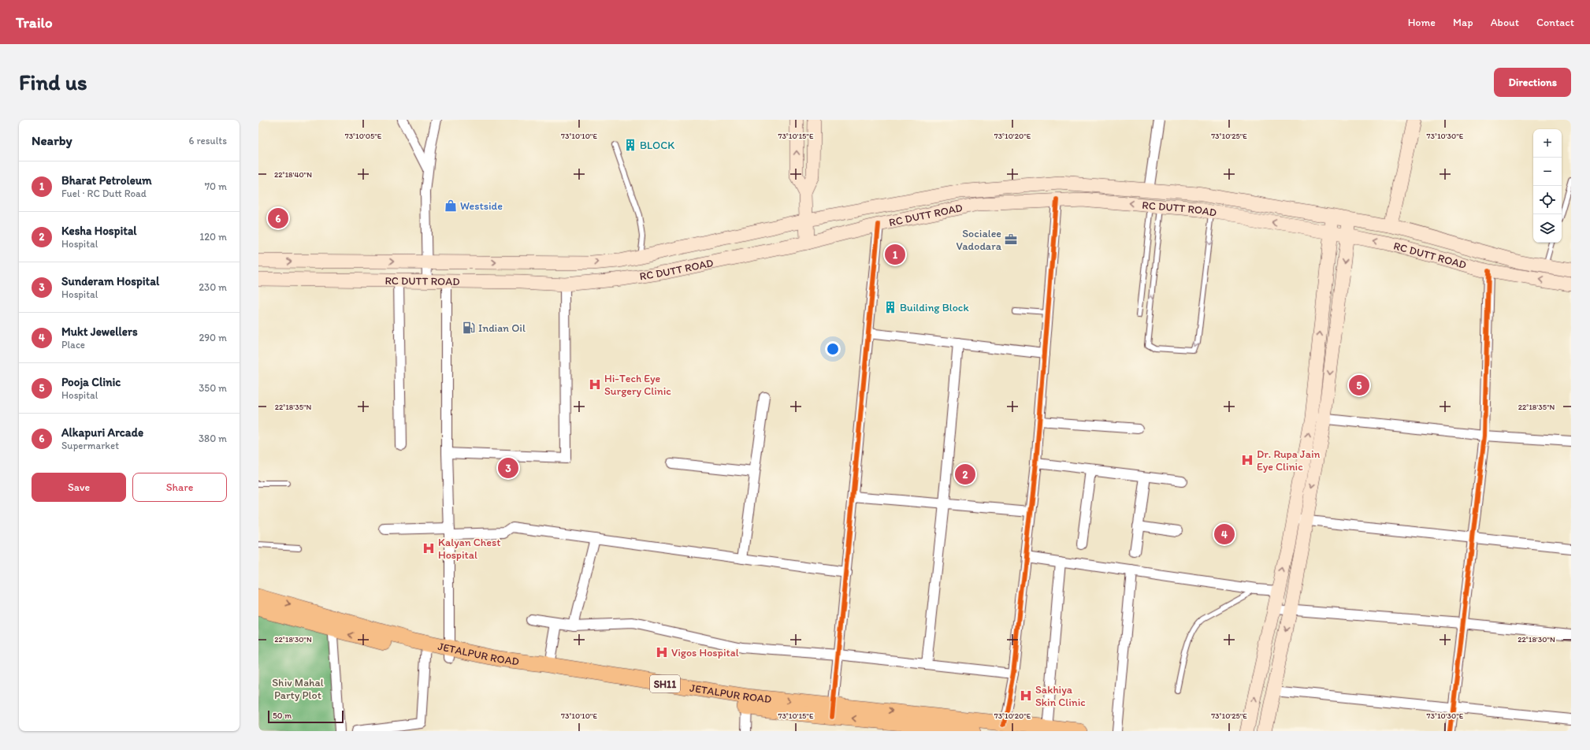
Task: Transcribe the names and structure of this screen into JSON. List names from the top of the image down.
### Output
{
  "streets": {
    "main road": ["RC DUTT ROAD", "JETALPUR ROAD", "SH11"]
  },
  "parks": ["Shiv Mahal Party Plot"],
  "places": {
    "building": ["BLOCK", "Building Block"],
    "shop": ["Westside"],
    "office": ["Socialee Vadodara"],
    "fuel station": ["Indian Oil"],
    "hospital": [
      "Hi-Tech Eye Surgery Clinic",
      "Dr. Rupa Jain Eye Clinic",
      "Kalyan Chest Hospital",
      "Vigos Hospital",
      "Sakhiya Skin Clinic"
    ]
  },
  "scale_bar": "50 m",
  "page": {
    "header": "Trailo",
    "nav": [
      "Home",
      "Map",
      "About",
      "Contact"
    ],
    "buttons": [
      "Directions",
      ["Save", "Share"]
    ],
    "title": "Find us",
    "heading": ["Nearby", "6 results"],
    "map_buttons": ["+", "−"],
    "list": [
      {
        "mark": "1",
        "name": "Bharat Petroleum",
        "note": "Fuel · RC Dutt Road",
        "value": "70 m"
      },
      {
        "mark": "2",
        "name": "Kesha Hospital",
        "note": "Hospital",
        "value": "120 m"
      },
      {
        "mark": "3",
        "name": "Sunderam Hospital",
        "note": "Hospital",
        "value": "230 m"
      },
      {
        "mark": "4",
        "name": "Mukt Jewellers",
        "note": "Place",
        "value": "290 m"
      },
      {
        "mark": "5",
        "name": "Pooja Clinic",
        "note": "Hospital",
        "value": "350 m"
      },
      {
        "mark": "6",
        "name": "Alkapuri Arcade",
        "note": "Supermarket",
        "value": "380 m"
      }
    ],
    "pins": [
      "6",
      "1",
      "5",
      "3",
      "2",
      "4"
    ],
    "scale": "50 m"
  },
  "coordinates": [
    "73°10'05\"E",
    "73°10'10\"E",
    "73°10'15\"E",
    "73°10'20\"E",
    "73°10'25\"E",
    "73°10'30\"E",
    "22°18'40\"N",
    "22°18'35\"N",
    "22°18'30\"N"
  ]
}
